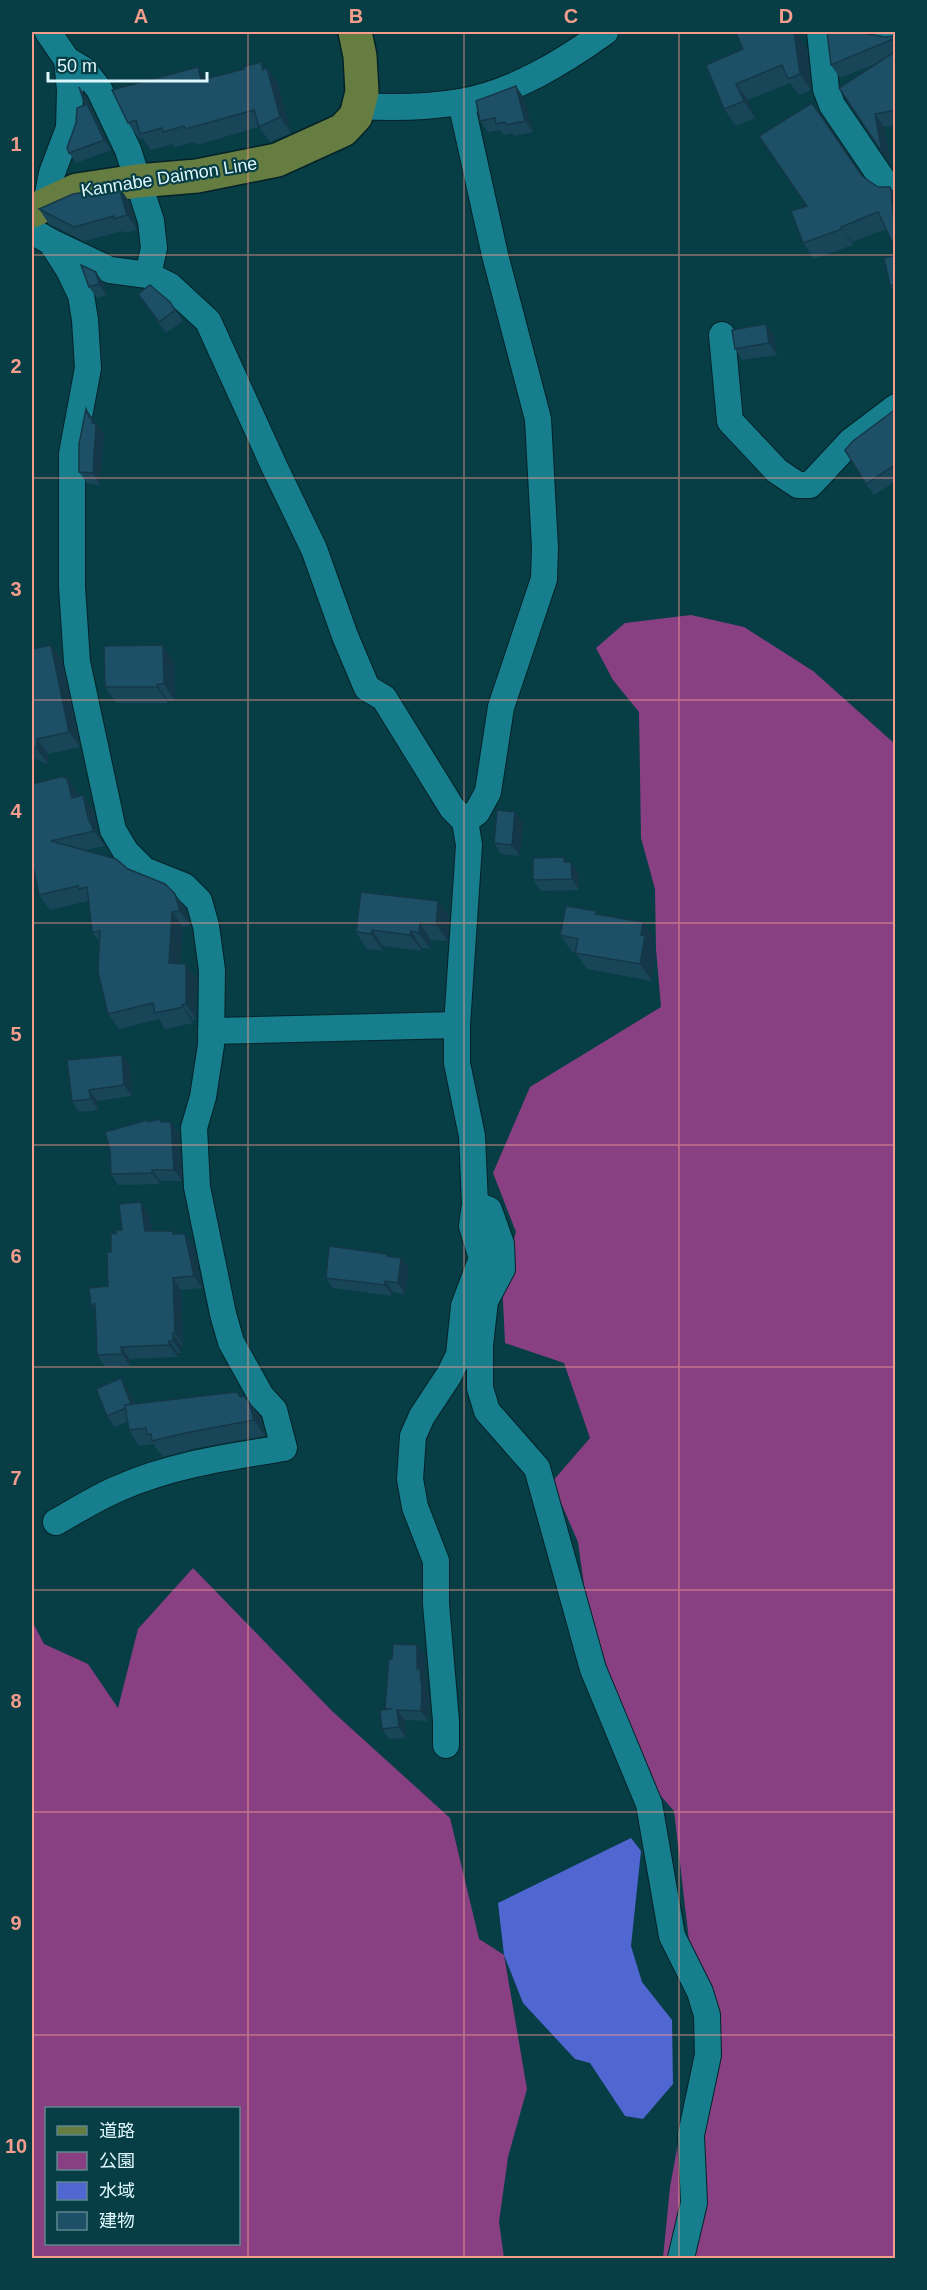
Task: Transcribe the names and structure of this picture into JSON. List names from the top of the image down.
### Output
{
  "streets": {
    "main road": ["Kannabe Daimon Line"]
  },
  "legend": [
    "道路",
    "公園",
    "水域",
    "建物"
  ],
  "scale_bar": "50 m",
  "grid": {
    "columns": [
      "A",
      "B",
      "C",
      "D"
    ],
    "rows": [
      "1",
      "2",
      "3",
      "4",
      "5",
      "6",
      "7",
      "8",
      "9",
      "10"
    ]
  }
}
